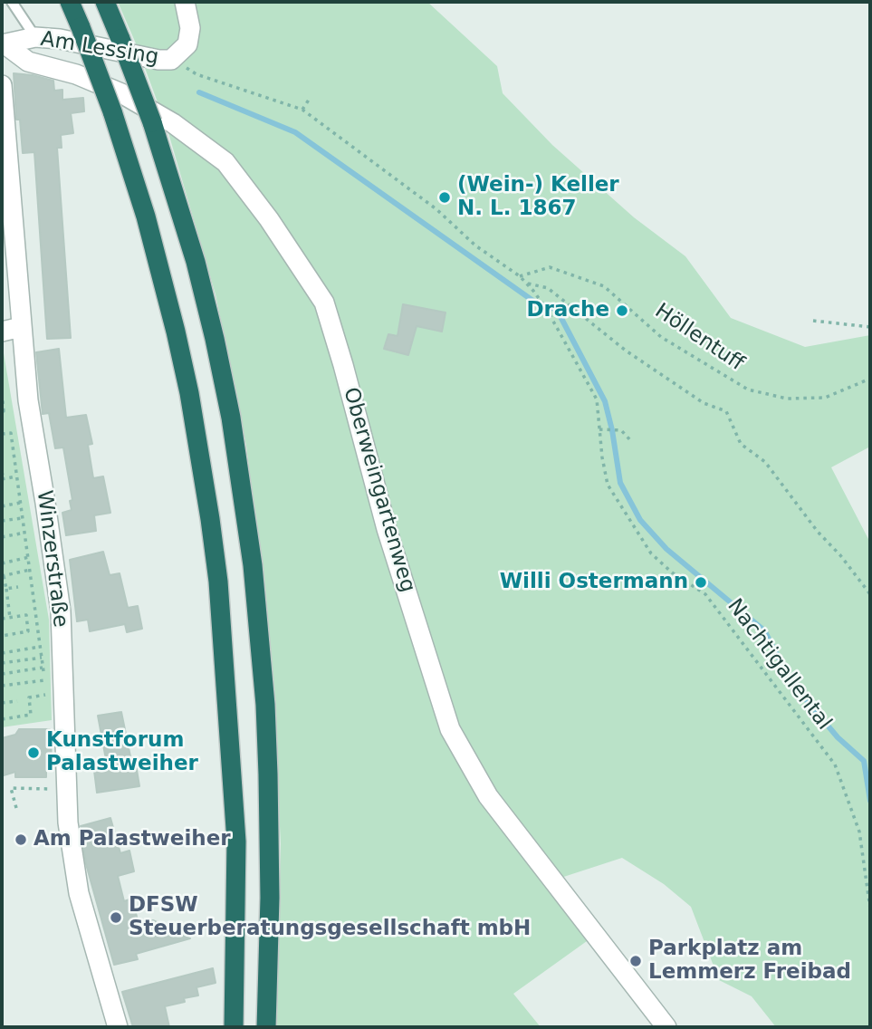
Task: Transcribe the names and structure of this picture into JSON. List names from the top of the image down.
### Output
{
  "streets": {
    "street": ["Am Lessing", "Oberweingartenweg", "Winzerstraße"],
    "path": ["Höllentuff", "Nachtigallental"]
  },
  "crossings": [
    ["Am Lessing", "Oberweingartenweg"],
    ["Höllentuff", "Nachtigallental"]
  ],
  "places": [
    "(Wein-) Keller N. L. 1867",
    "Drache",
    "Willi Ostermann",
    "Kunstforum Palastweiher",
    "Am Palastweiher",
    "DFSW Steuerberatungsgesellschaft mbH",
    "Parkplatz am Lemmerz Freibad"
  ]
}
